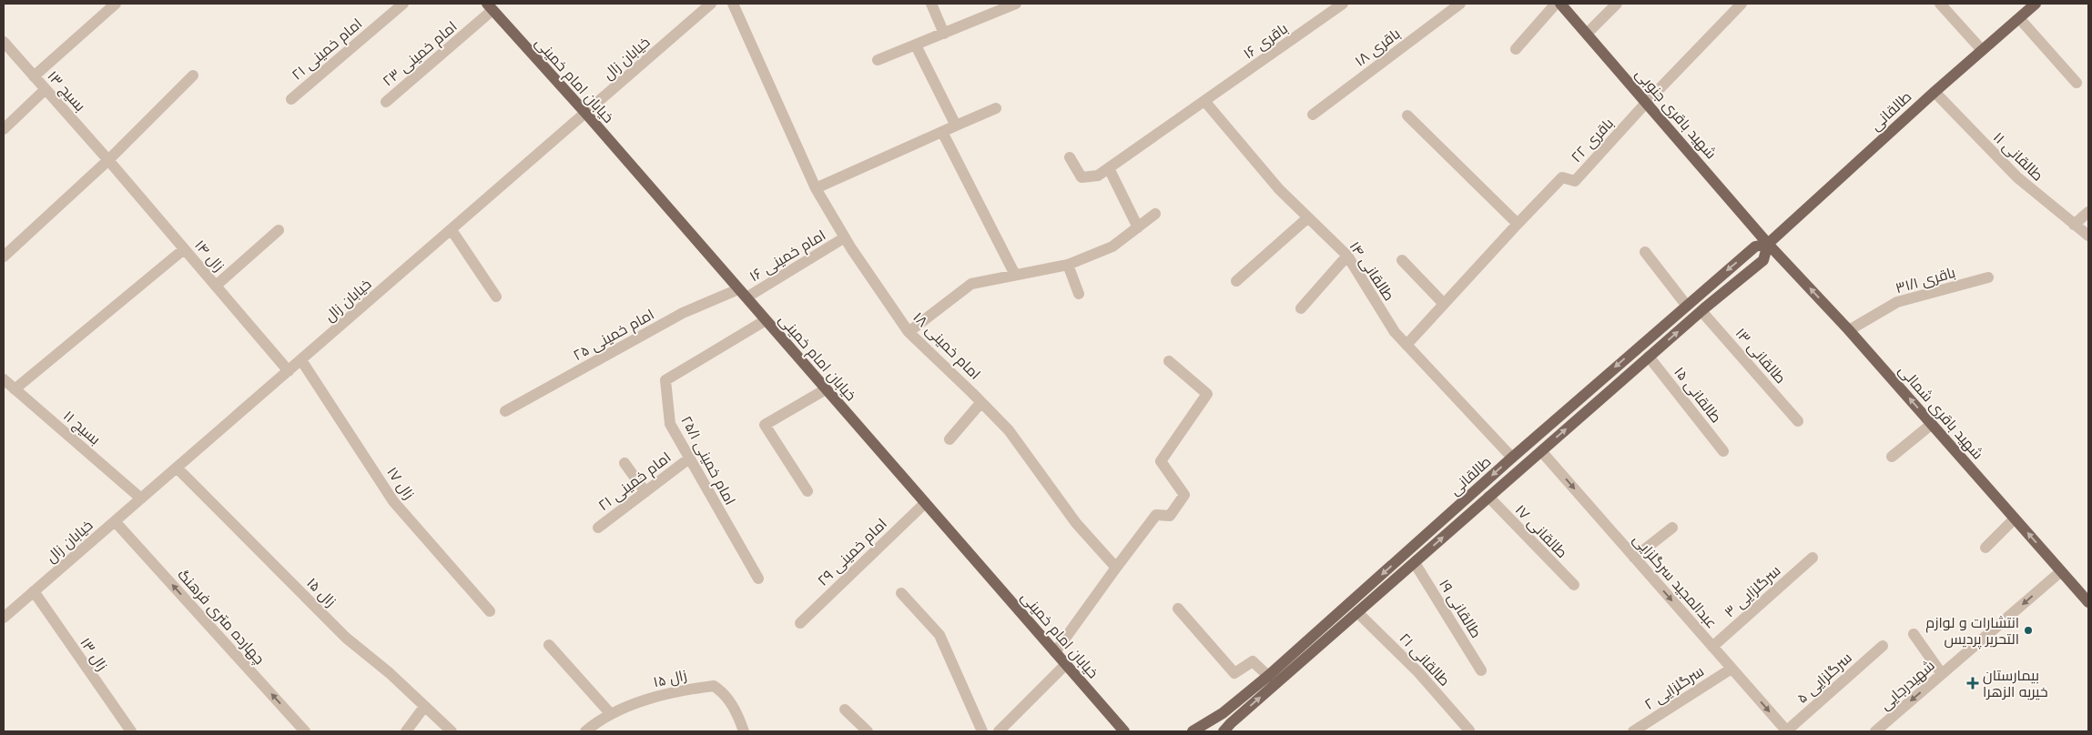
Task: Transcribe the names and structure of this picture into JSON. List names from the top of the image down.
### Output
{
  "streets": {
    "main road": [
      "خیابان امام خمینی",
      "طالقانی",
      "شهید باقری جنوبی",
      "شهید باقری شمالی"
    ],
    "street": [
      "باقری ۱۶",
      "باقری ۱۸",
      "امام خمینی ۲۱",
      "امام خمینی ۲۳",
      "خیابان زال",
      "بسیج ۱۳",
      "باقری ۲۲",
      "طالقانی ۱۱",
      "زال ۱۴",
      "امام خمینی ۱۶",
      "طالقانی ۱۴",
      "باقری ۳۱/۱",
      "امام خمینی ۲۵",
      "امام خمینی ۱۸",
      "طالقانی ۱۳",
      "طالقانی ۱۵",
      "بسیج ۱۱",
      "امام خمینی ۲۵/۱",
      "زال ۱۷",
      "طالقانی ۱۷",
      "امام خمینی ۲۹",
      "عبدالمجید سرگلزایی",
      "سرگلزایی ۳",
      "زال ۱۵",
      "طالقانی ۱۹",
      "چهارده متری فرهنگ",
      "زال ۱۳",
      "طالقانی ۲۱",
      "سرگلزایی ۵",
      "شهیدرجایی",
      "سرگلزایی ۲"
    ]
  },
  "crossings": [
    ["باقری ۱۶", "طالقانی ۱۴"],
    ["امام خمینی ۲۱", "امام خمینی ۲۵/۱"],
    ["امام خمینی ۲۳", "خیابان امام خمینی"],
    ["خیابان زال", "خیابان امام خمینی"],
    ["خیابان زال", "زال ۱۴"],
    ["خیابان زال", "بسیج ۱۱"],
    ["خیابان زال", "زال ۱۷"],
    ["خیابان زال", "زال ۱۵"],
    ["خیابان زال", "چهارده متری فرهنگ"],
    ["خیابان زال", "زال ۱۳"],
    ["خیابان امام خمینی", "امام خمینی ۱۶"],
    ["خیابان امام خمینی", "امام خمینی ۲۵"],
    ["خیابان امام خمینی", "امام خمینی ۲۵/۱"],
    ["خیابان امام خمینی", "امام خمینی ۲۹"],
    ["بسیج ۱۳", "زال ۱۴"],
    ["طالقانی", "شهید باقری جنوبی"],
    ["طالقانی", "طالقانی ۱۱"],
    ["طالقانی", "طالقانی ۱۴"],
    ["طالقانی", "طالقانی ۱۳"],
    ["طالقانی", "طالقانی ۱۵"],
    ["طالقانی", "شهید باقری شمالی"],
    ["طالقانی", "طالقانی ۱۷"],
    ["طالقانی", "عبدالمجید سرگلزایی"],
    ["طالقانی", "طالقانی ۱۹"],
    ["طالقانی", "طالقانی ۲۱"],
    ["شهید باقری جنوبی", "باقری ۲۲"],
    ["شهید باقری جنوبی", "شهید باقری شمالی"],
    ["باقری ۲۲", "طالقانی ۱۴"],
    ["امام خمینی ۱۶", "امام خمینی ۲۵"],
    ["امام خمینی ۱۶", "امام خمینی ۱۸"],
    ["باقری ۳۱/۱", "شهید باقری شمالی"],
    ["شهید باقری شمالی", "شهیدرجایی"],
    ["عبدالمجید سرگلزایی", "سرگلزایی ۳"],
    ["عبدالمجید سرگلزایی", "سرگلزایی ۵"],
    ["عبدالمجید سرگلزایی", "سرگلزایی ۲"]
  ],
  "one_way": [
    "شهید باقری شمالی",
    "عبدالمجید سرگلزایی",
    "چهارده متری فرهنگ",
    "شهیدرجایی"
  ],
  "places": {
    "other": ["انتشارات و لوازم التحریر پردیس"],
    "health": ["بیمارستان خیریه الزهرا"]
  }
}
